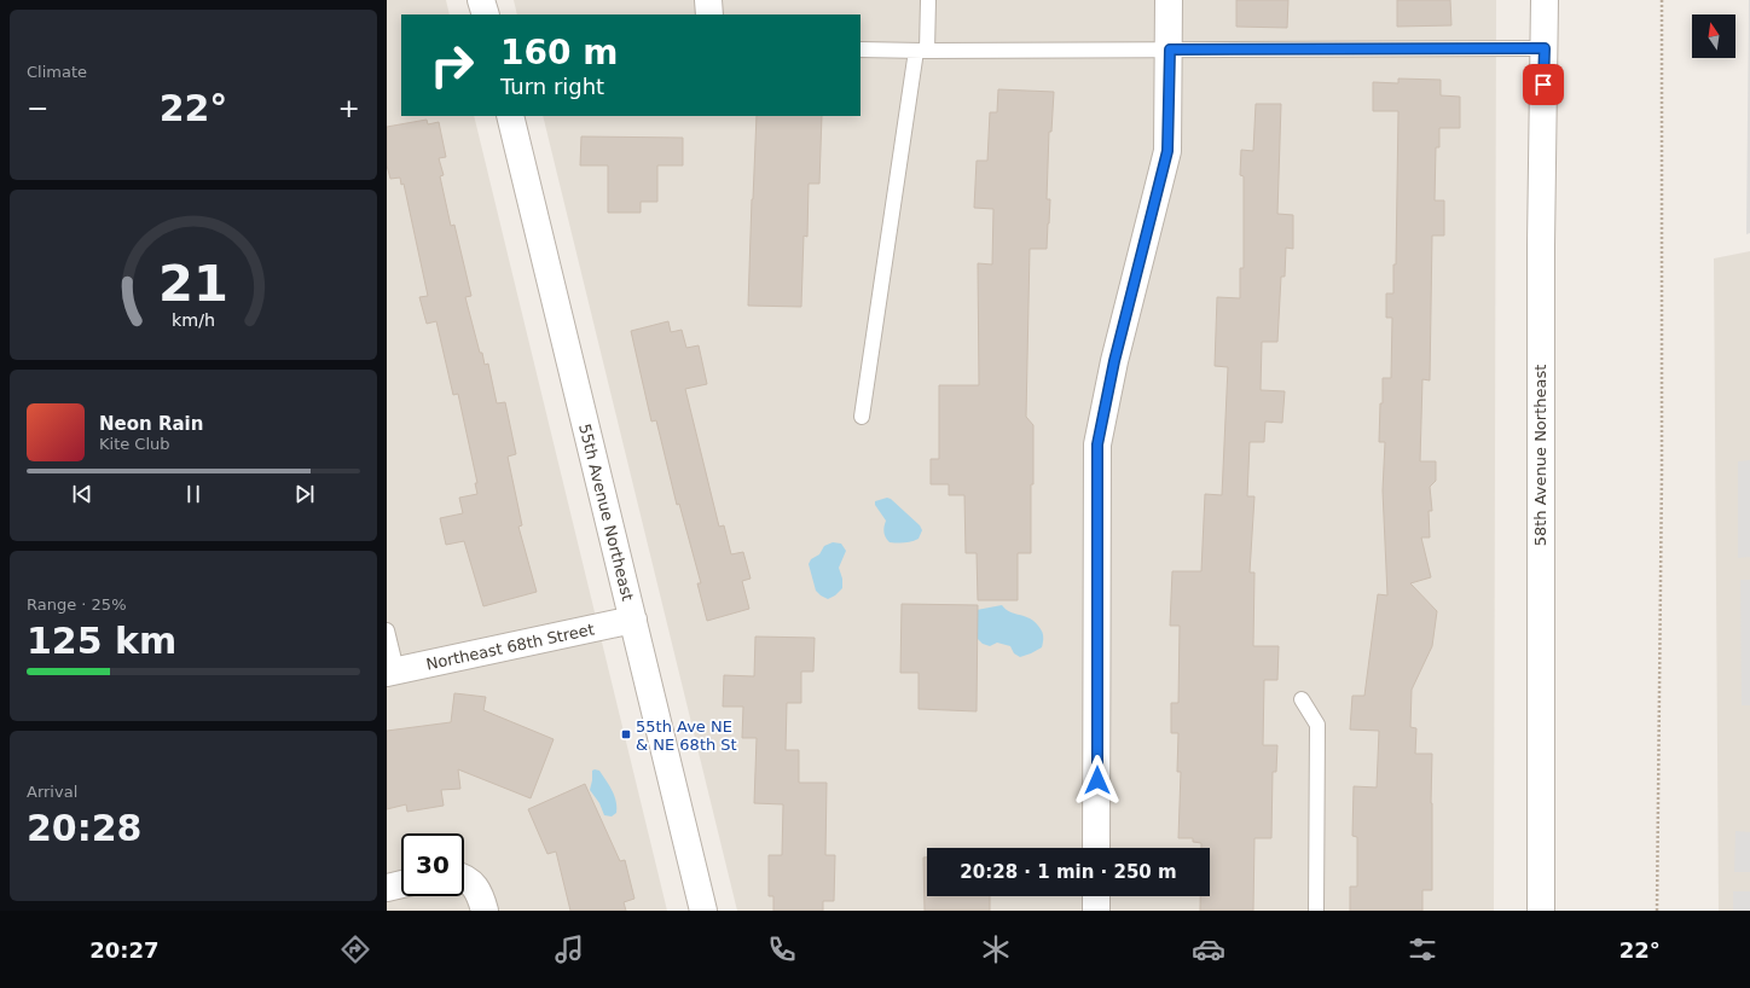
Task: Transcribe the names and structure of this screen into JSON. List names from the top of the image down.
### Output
{
  "streets": {
    "street": ["58th Avenue Northeast", "55th Avenue Northeast", "Northeast 68th Street"]
  },
  "crossings": [
    ["55th Avenue Northeast", "Northeast 68th Street"]
  ],
  "places": {
    "transit": ["55th Ave NE & NE 68th St"]
  },
  "north": "top",
  "page": {
    "tile": [
      "Climate",
      ["Range · 25%", "125 km"],
      ["Arrival", "20:28"]
    ],
    "turn": ["160 m", "Turn right"],
    "heat": ["−", "22°", "+"],
    "song": ["Neon Rain", "Kite Club"],
    "limit": "30",
    "trip": "20:28 · 1 min · 250 m",
    "tabs": ["20:27", "22°"],
    "gauge": ["21", "km/h"]
  }
}
